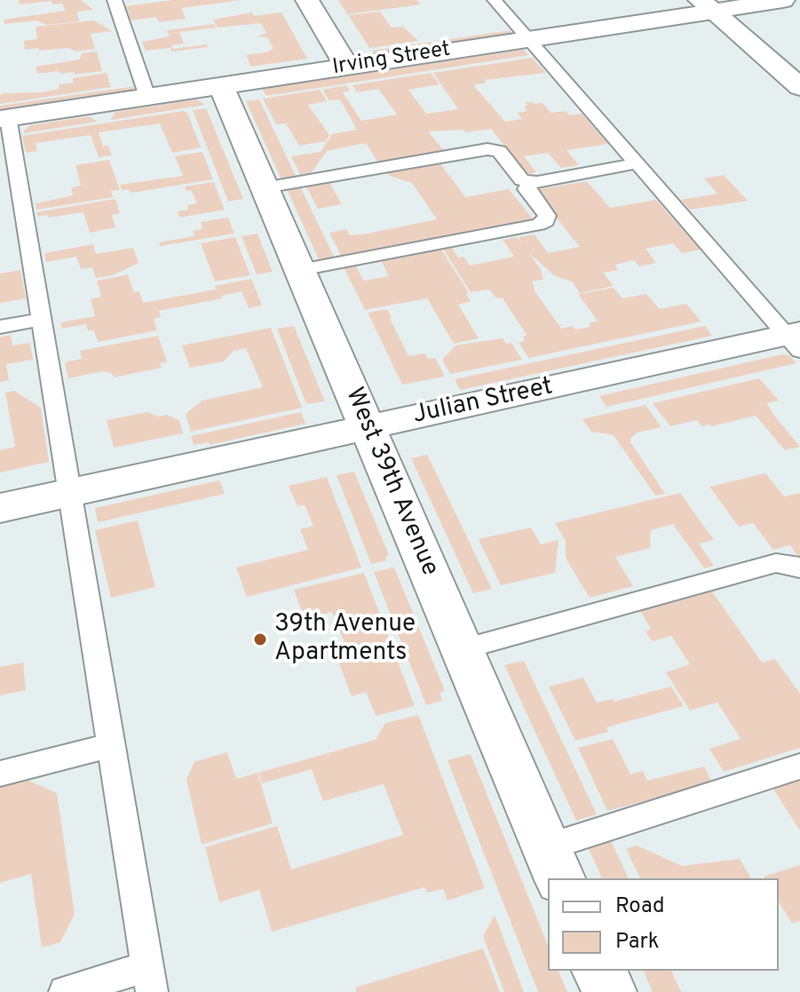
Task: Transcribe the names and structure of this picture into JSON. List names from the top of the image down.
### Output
{
  "streets": {
    "street": ["Irving Street", "Julian Street", "West 39th Avenue"]
  },
  "crossings": [
    ["Irving Street", "West 39th Avenue"],
    ["Julian Street", "West 39th Avenue"]
  ],
  "places": ["39th Avenue Apartments"],
  "legend": ["Road", "Park"]
}
